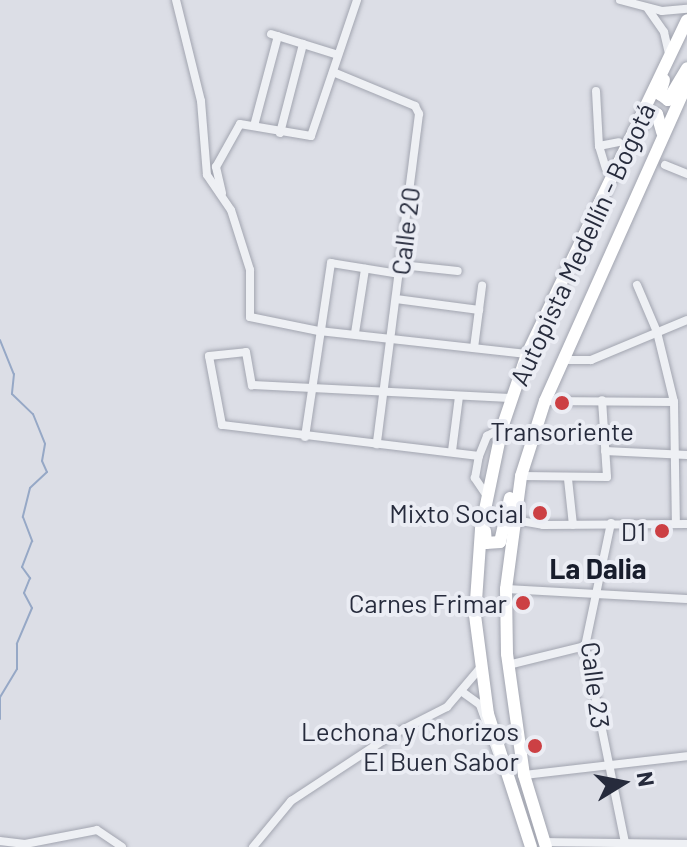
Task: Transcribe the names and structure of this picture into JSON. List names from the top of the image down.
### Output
{
  "streets": {
    "highway": ["Autopista Medellín - Bogotá"],
    "street": ["Calle 20", "Calle 23"]
  },
  "districts": ["La Dalia"],
  "places": [
    "Transoriente",
    "Mixto Social",
    "D1",
    "Carnes Frimar",
    "Lechona y Chorizos El Buen Sabor"
  ],
  "north": "right"
}
